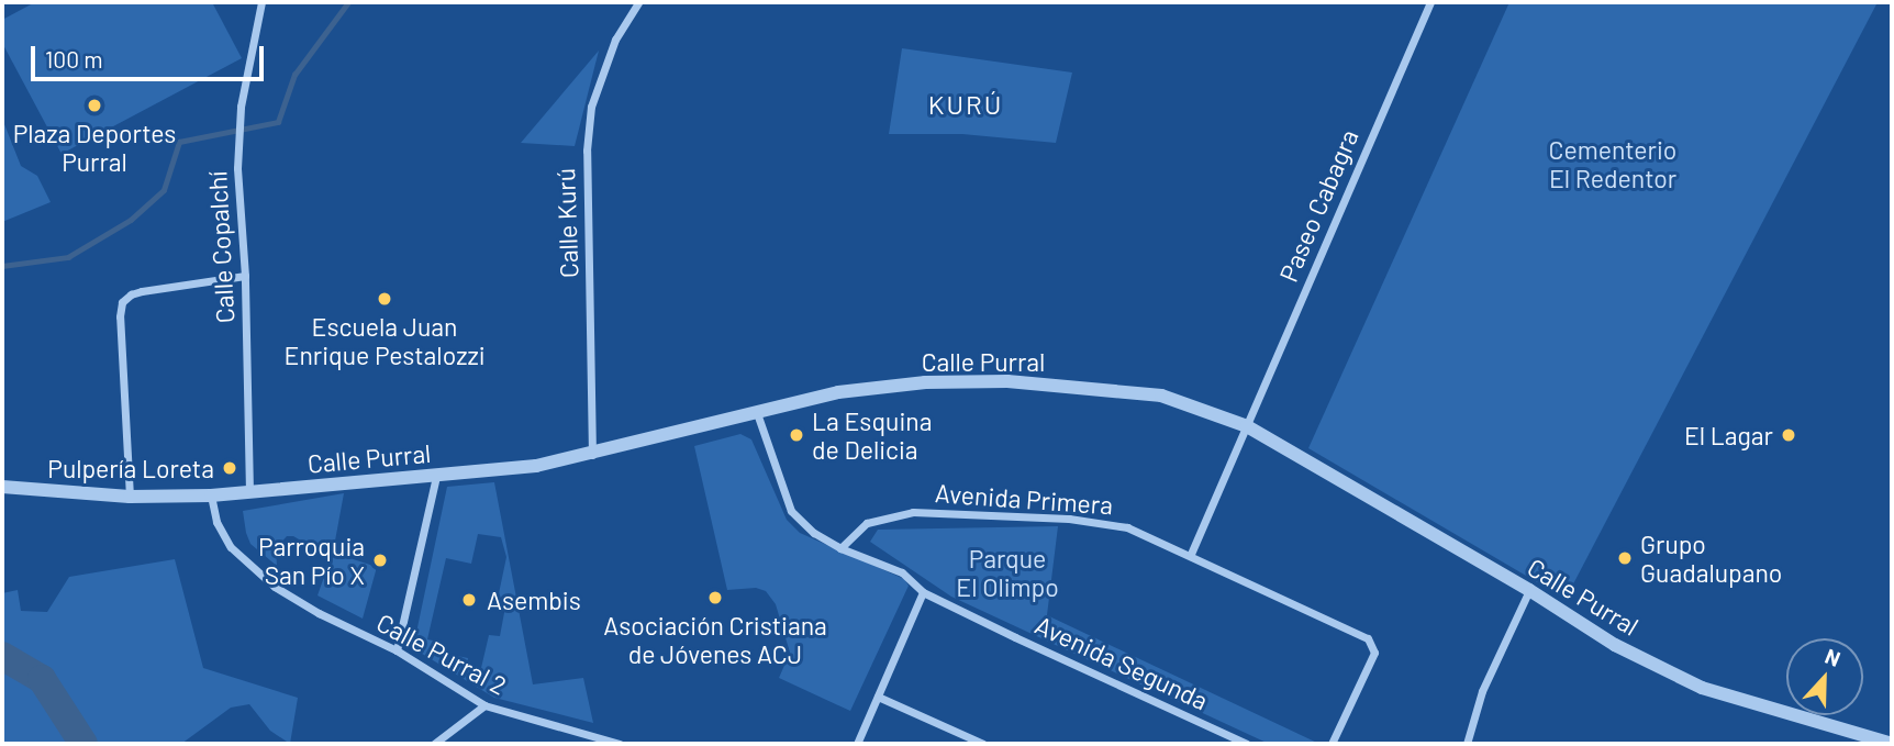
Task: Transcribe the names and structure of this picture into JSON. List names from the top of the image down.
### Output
{
  "streets": {
    "street": [
      "Paseo Cabagra",
      "Calle Kurú",
      "Calle Copalchí",
      "Calle Purral",
      "Avenida Primera",
      "Calle Purral 2",
      "Avenida Segunda"
    ]
  },
  "crossings": [
    ["Paseo Cabagra", "Calle Purral"],
    ["Paseo Cabagra", "Avenida Primera"],
    ["Calle Kurú", "Calle Purral"],
    ["Calle Copalchí", "Calle Purral"],
    ["Calle Purral", "Calle Purral 2"],
    ["Calle Purral", "Avenida Segunda"],
    ["Avenida Primera", "Avenida Segunda"]
  ],
  "districts": ["KURÚ"],
  "parks": ["Cementerio El Redentor", "Parque El Olimpo"],
  "places": [
    "Plaza Deportes Purral",
    "Escuela Juan Enrique Pestalozzi",
    "La Esquina de Delicia",
    "El Lagar",
    "Pulpería Loreta",
    "Grupo Guadalupano",
    "Parroquia San Pío X",
    "Asociación Cristiana de Jóvenes ACJ",
    "Asembis"
  ],
  "scale_bar": "100 m",
  "north": "top"
}
